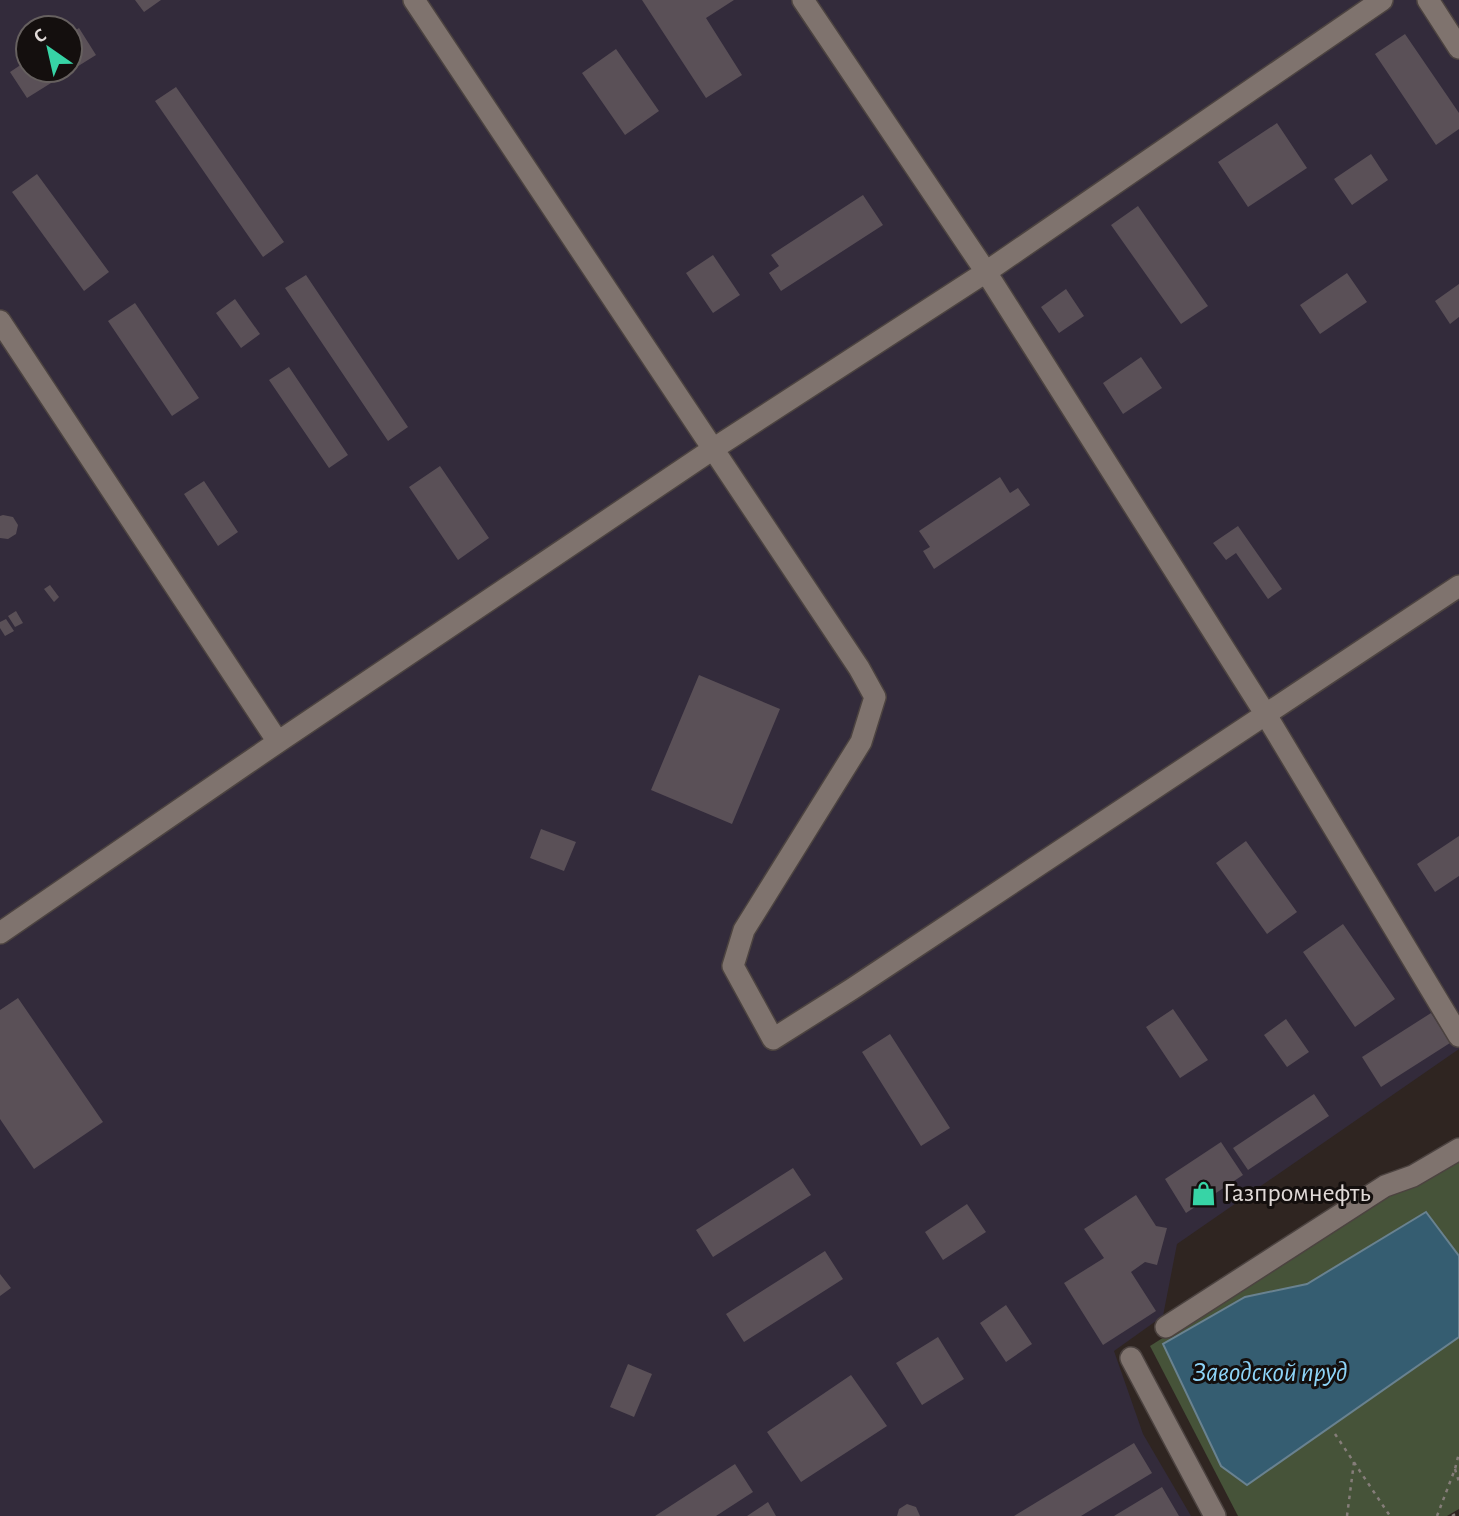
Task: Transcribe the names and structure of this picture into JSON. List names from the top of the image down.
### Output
{
  "water": ["Заводской пруд"],
  "places": {
    "shop": ["Газпромнефть"]
  },
  "north": "top left"
}
